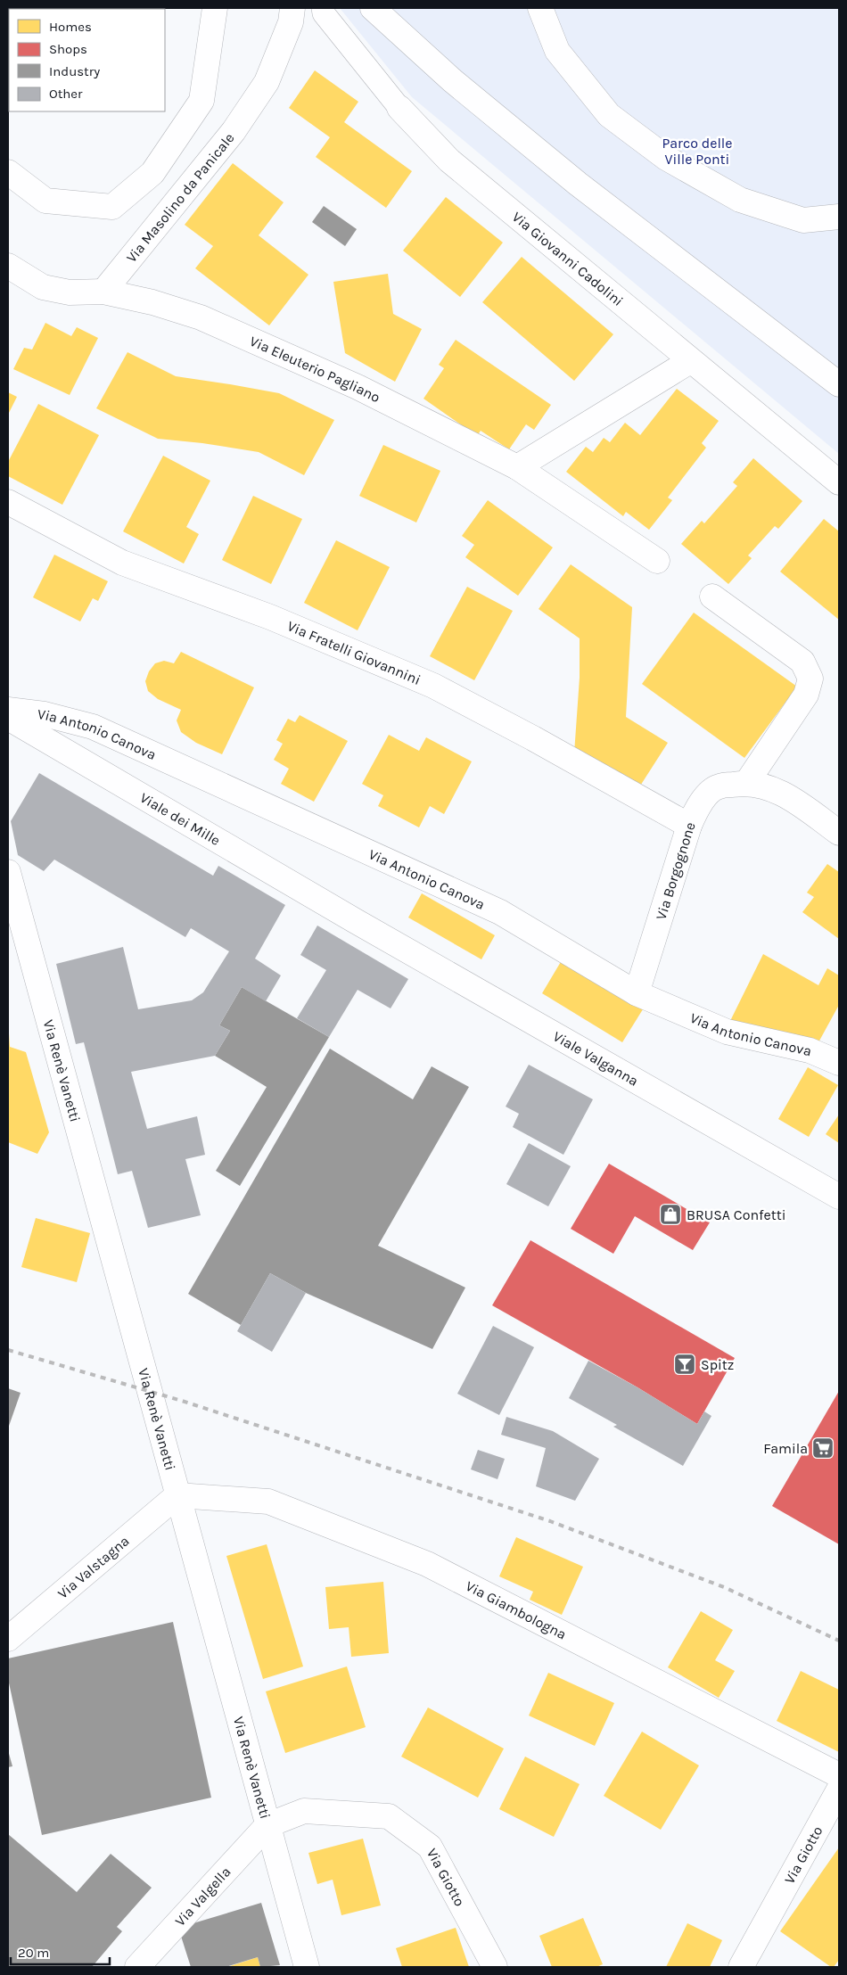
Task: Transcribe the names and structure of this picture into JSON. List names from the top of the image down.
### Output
{
  "streets": {
    "street": [
      "Via Masolino da Panicale",
      "Via Giovanni Cadolini",
      "Via Eleuterio Pagliano",
      "Via Fratelli Giovannini",
      "Via Antonio Canova",
      "Viale dei Mille",
      "Via Borgognone",
      "Viale Valganna",
      "Via Renè Vanetti",
      "Via Valstagna",
      "Via Giambologna",
      "Via Giotto",
      "Via Valgella"
    ]
  },
  "crossings": [
    ["Via Masolino da Panicale", "Via Eleuterio Pagliano"],
    ["Via Fratelli Giovannini", "Via Borgognone"],
    ["Via Antonio Canova", "Via Borgognone"],
    ["Viale dei Mille", "Viale Valganna"],
    ["Via Renè Vanetti", "Via Valstagna"],
    ["Via Renè Vanetti", "Via Giambologna"],
    ["Via Renè Vanetti", "Via Giotto"],
    ["Via Renè Vanetti", "Via Valgella"],
    ["Via Valstagna", "Via Giambologna"],
    ["Via Giotto", "Via Valgella"]
  ],
  "parks": ["Parco delle Ville Ponti"],
  "places": {
    "shop": ["BRUSA Confetti"],
    "bar": ["Spitz"],
    "supermarket": ["Famila"]
  },
  "legend": [
    "Homes",
    "Shops",
    "Industry",
    "Other"
  ],
  "scale_bar": "20 m"
}
